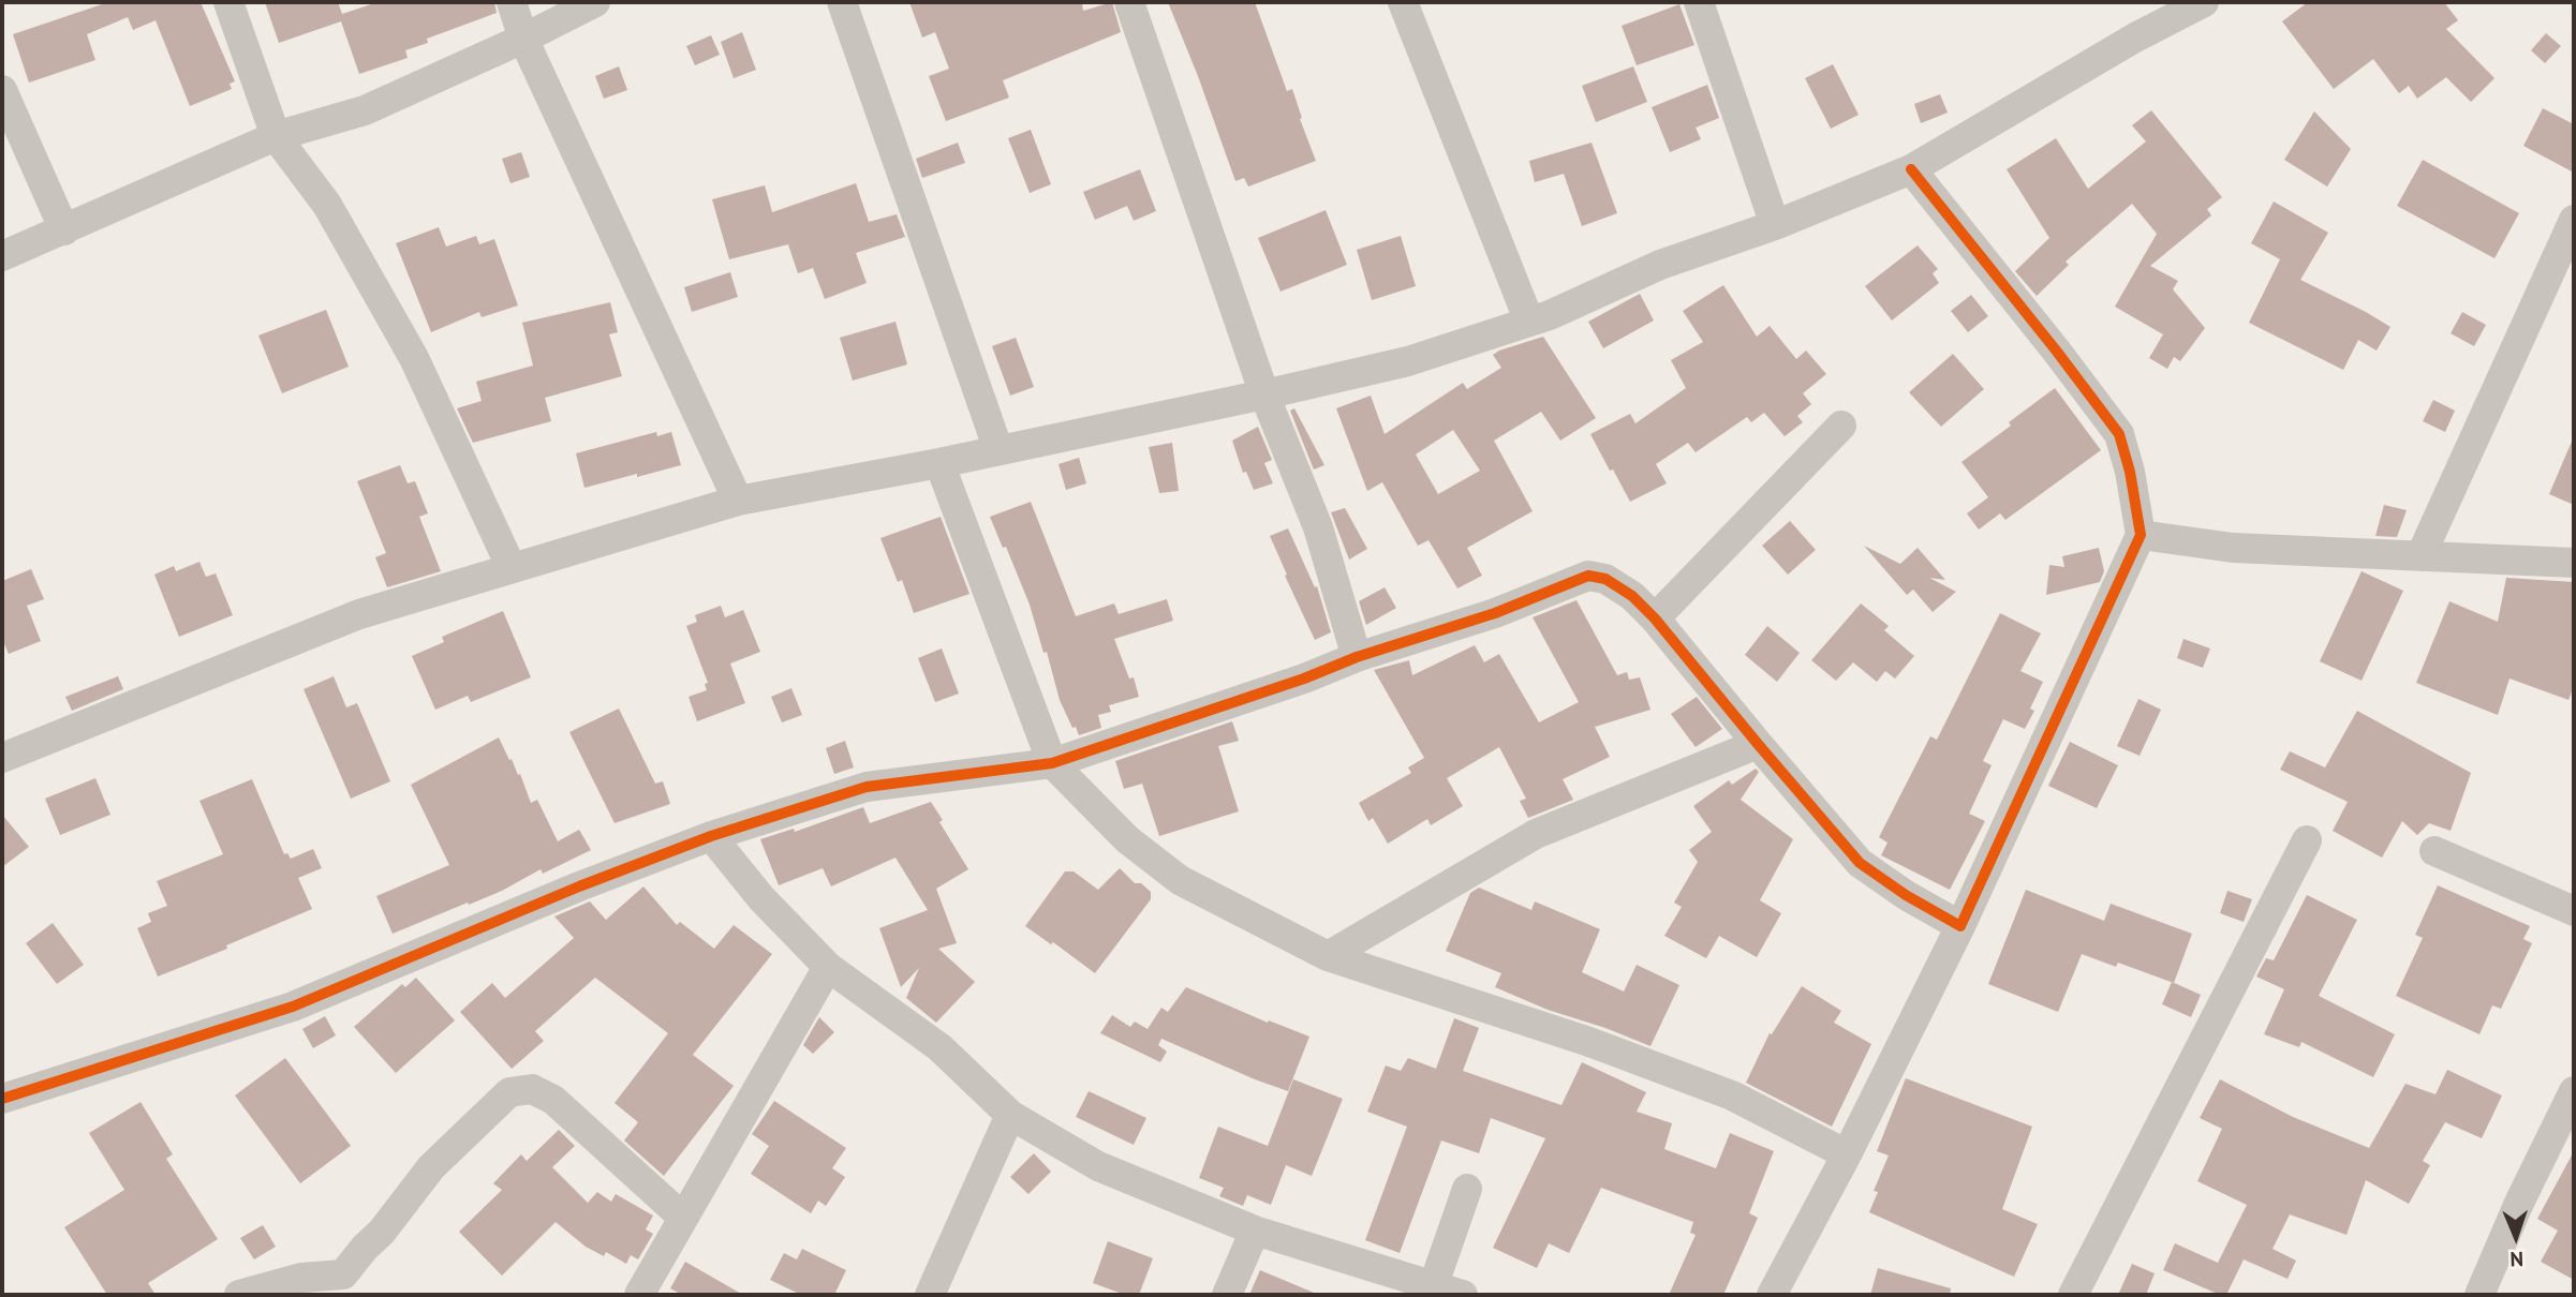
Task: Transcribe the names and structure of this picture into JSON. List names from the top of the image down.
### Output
{
  "north": "bottom"
}
